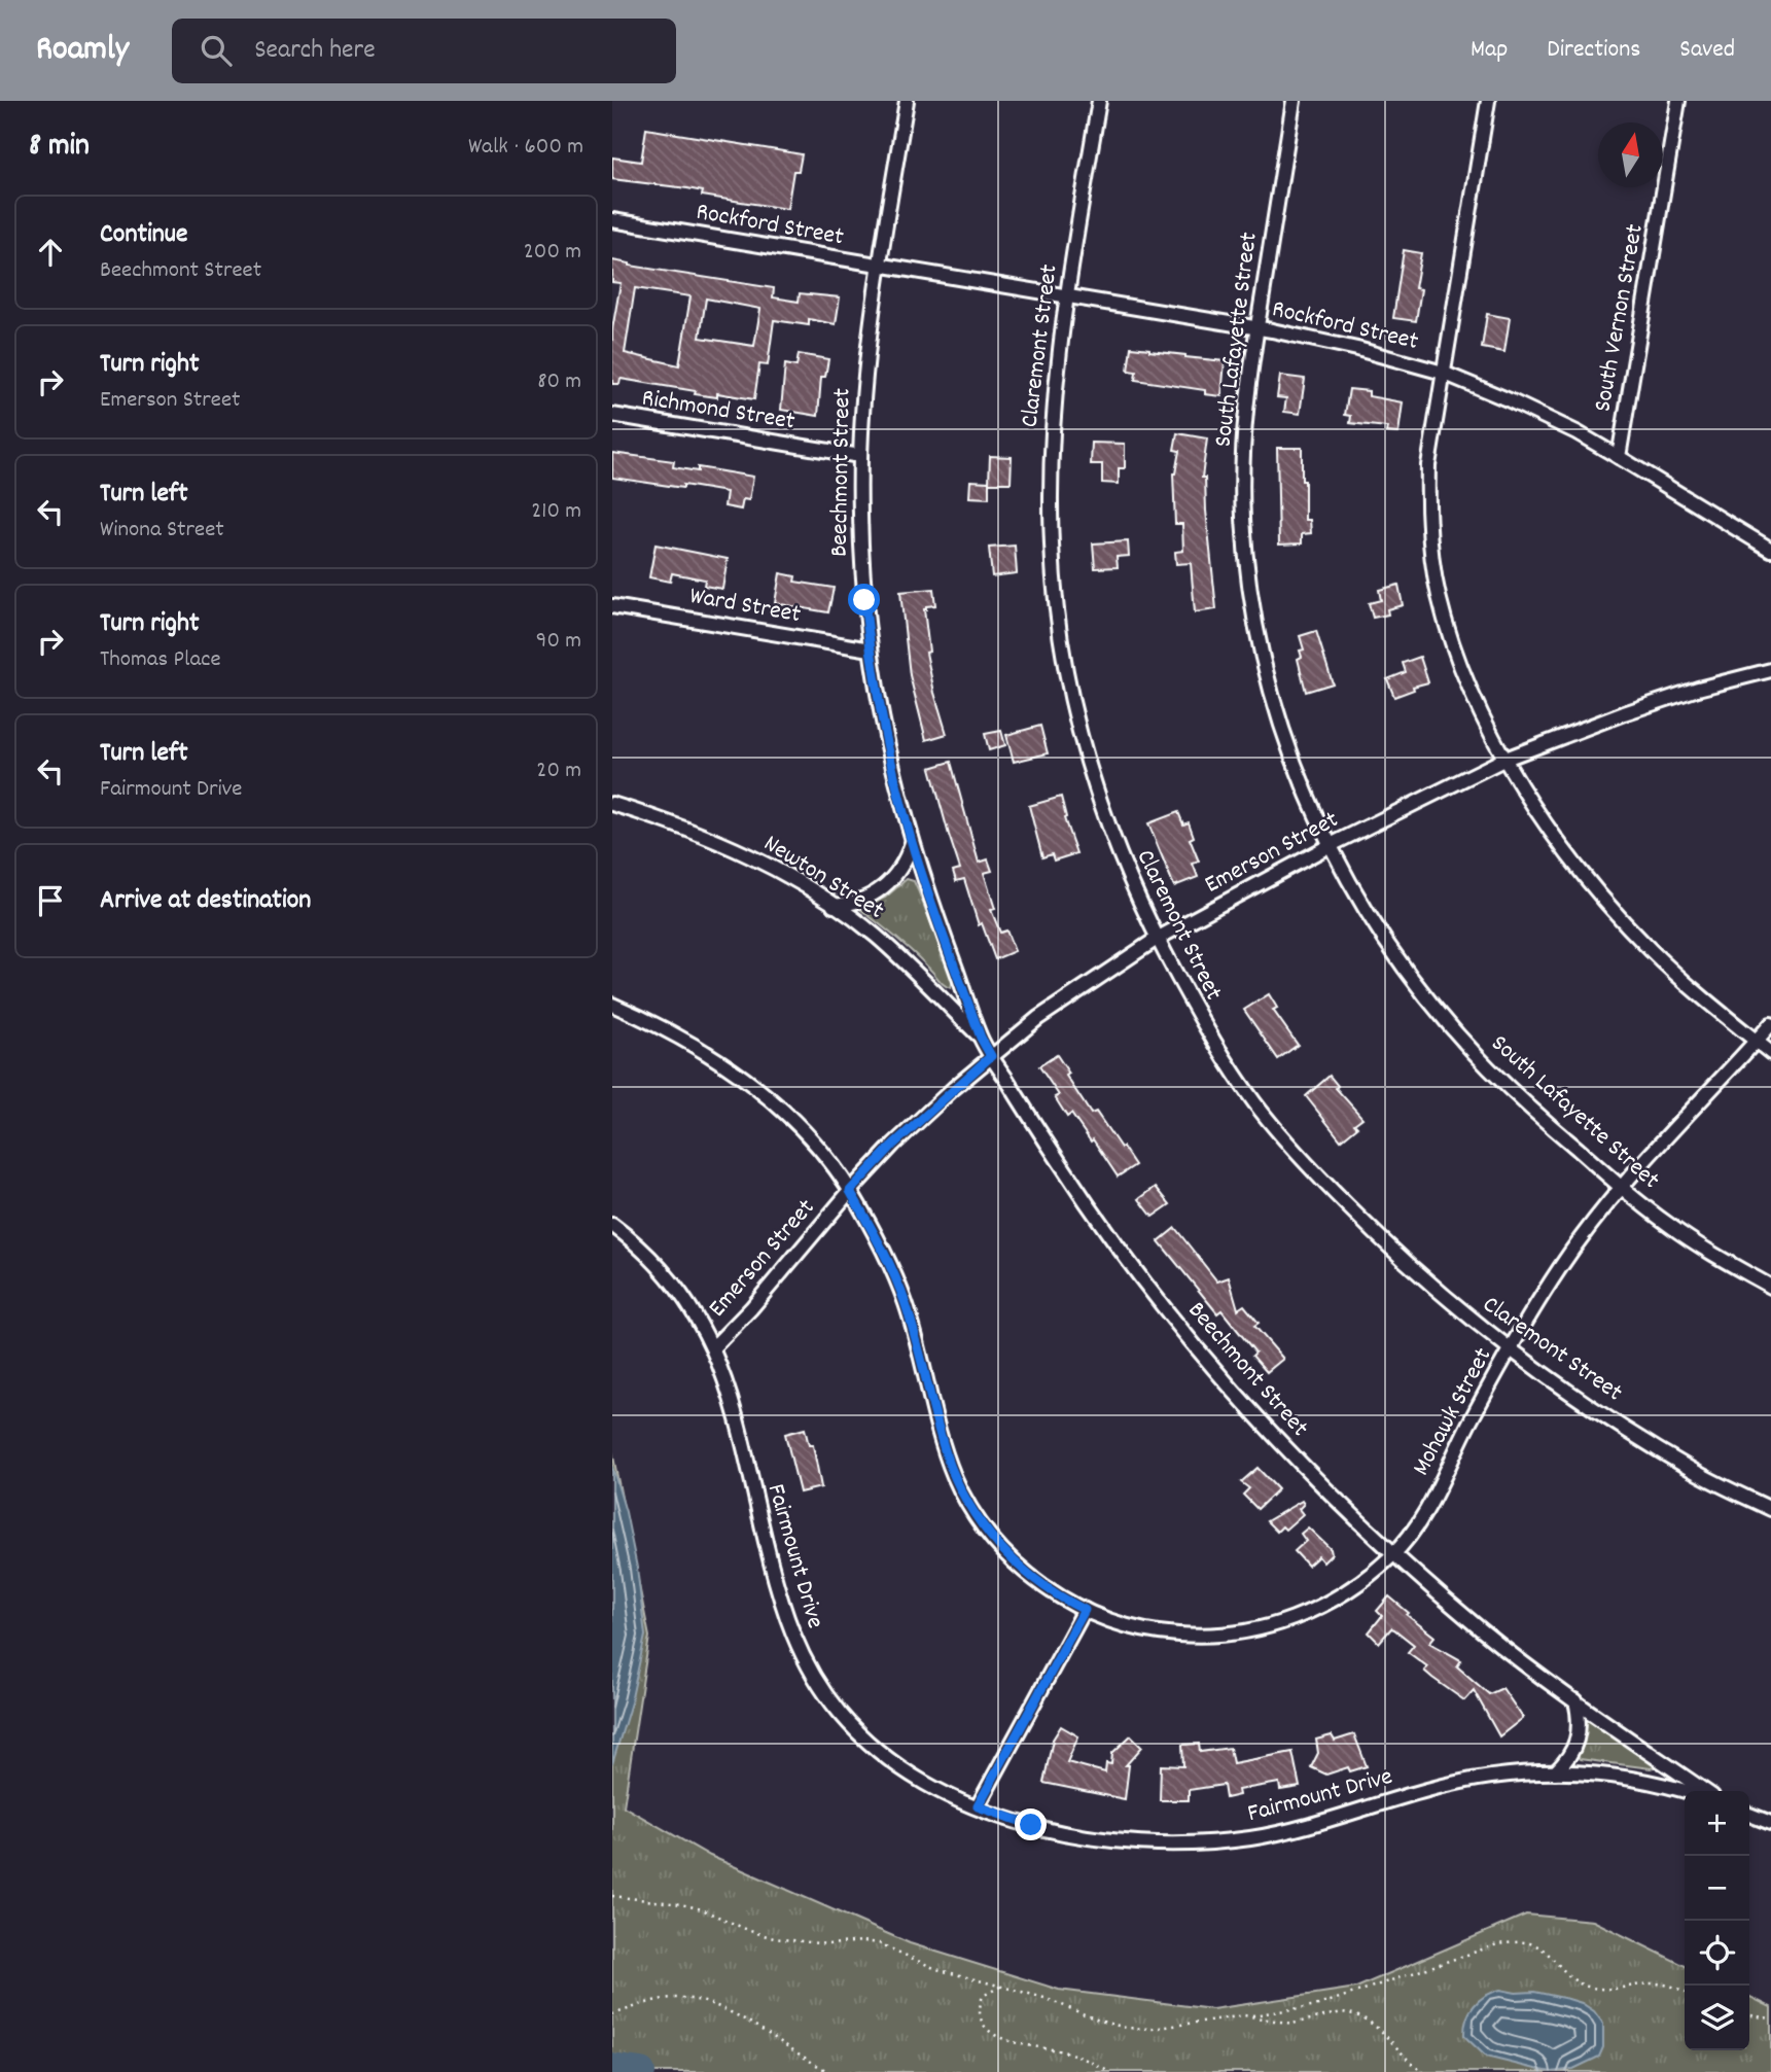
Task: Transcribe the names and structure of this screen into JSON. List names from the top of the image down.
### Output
{
  "streets": {
    "street": [
      "Rockford Street",
      "South Vernon Street",
      "South Lafayette Street",
      "Claremont Street",
      "Richmond Street",
      "Beechmont Street",
      "Ward Street",
      "Emerson Street",
      "Newton Street",
      "Mohawk Street",
      "Fairmount Drive"
    ]
  },
  "crossings": [
    ["Rockford Street", "South Vernon Street"],
    ["Rockford Street", "South Lafayette Street"],
    ["Rockford Street", "Claremont Street"],
    ["Rockford Street", "Beechmont Street"],
    ["South Lafayette Street", "Emerson Street"],
    ["South Lafayette Street", "Mohawk Street"],
    ["Claremont Street", "Emerson Street"],
    ["Claremont Street", "Mohawk Street"],
    ["Richmond Street", "Beechmont Street"],
    ["Beechmont Street", "Ward Street"],
    ["Beechmont Street", "Emerson Street"],
    ["Beechmont Street", "Newton Street"],
    ["Beechmont Street", "Mohawk Street"],
    ["Emerson Street", "Mohawk Street"],
    ["Emerson Street", "Fairmount Drive"]
  ],
  "north": "top",
  "page": {
    "header": "Roamly",
    "search": "Search here",
    "nav": ["Map", "Directions", "Saved"],
    "heading": ["8 min", "Walk · 600 m"],
    "list": [
      ["Continue", "Beechmont Street", "200 m"],
      ["Turn right", "Emerson Street", "80 m"],
      ["Turn left", "Winona Street", "210 m"],
      ["Turn right", "Thomas Place", "90 m"],
      ["Turn left", "Fairmount Drive", "20 m"],
      "Arrive at destination"
    ],
    "map_buttons": ["+", "−"]
  }
}
